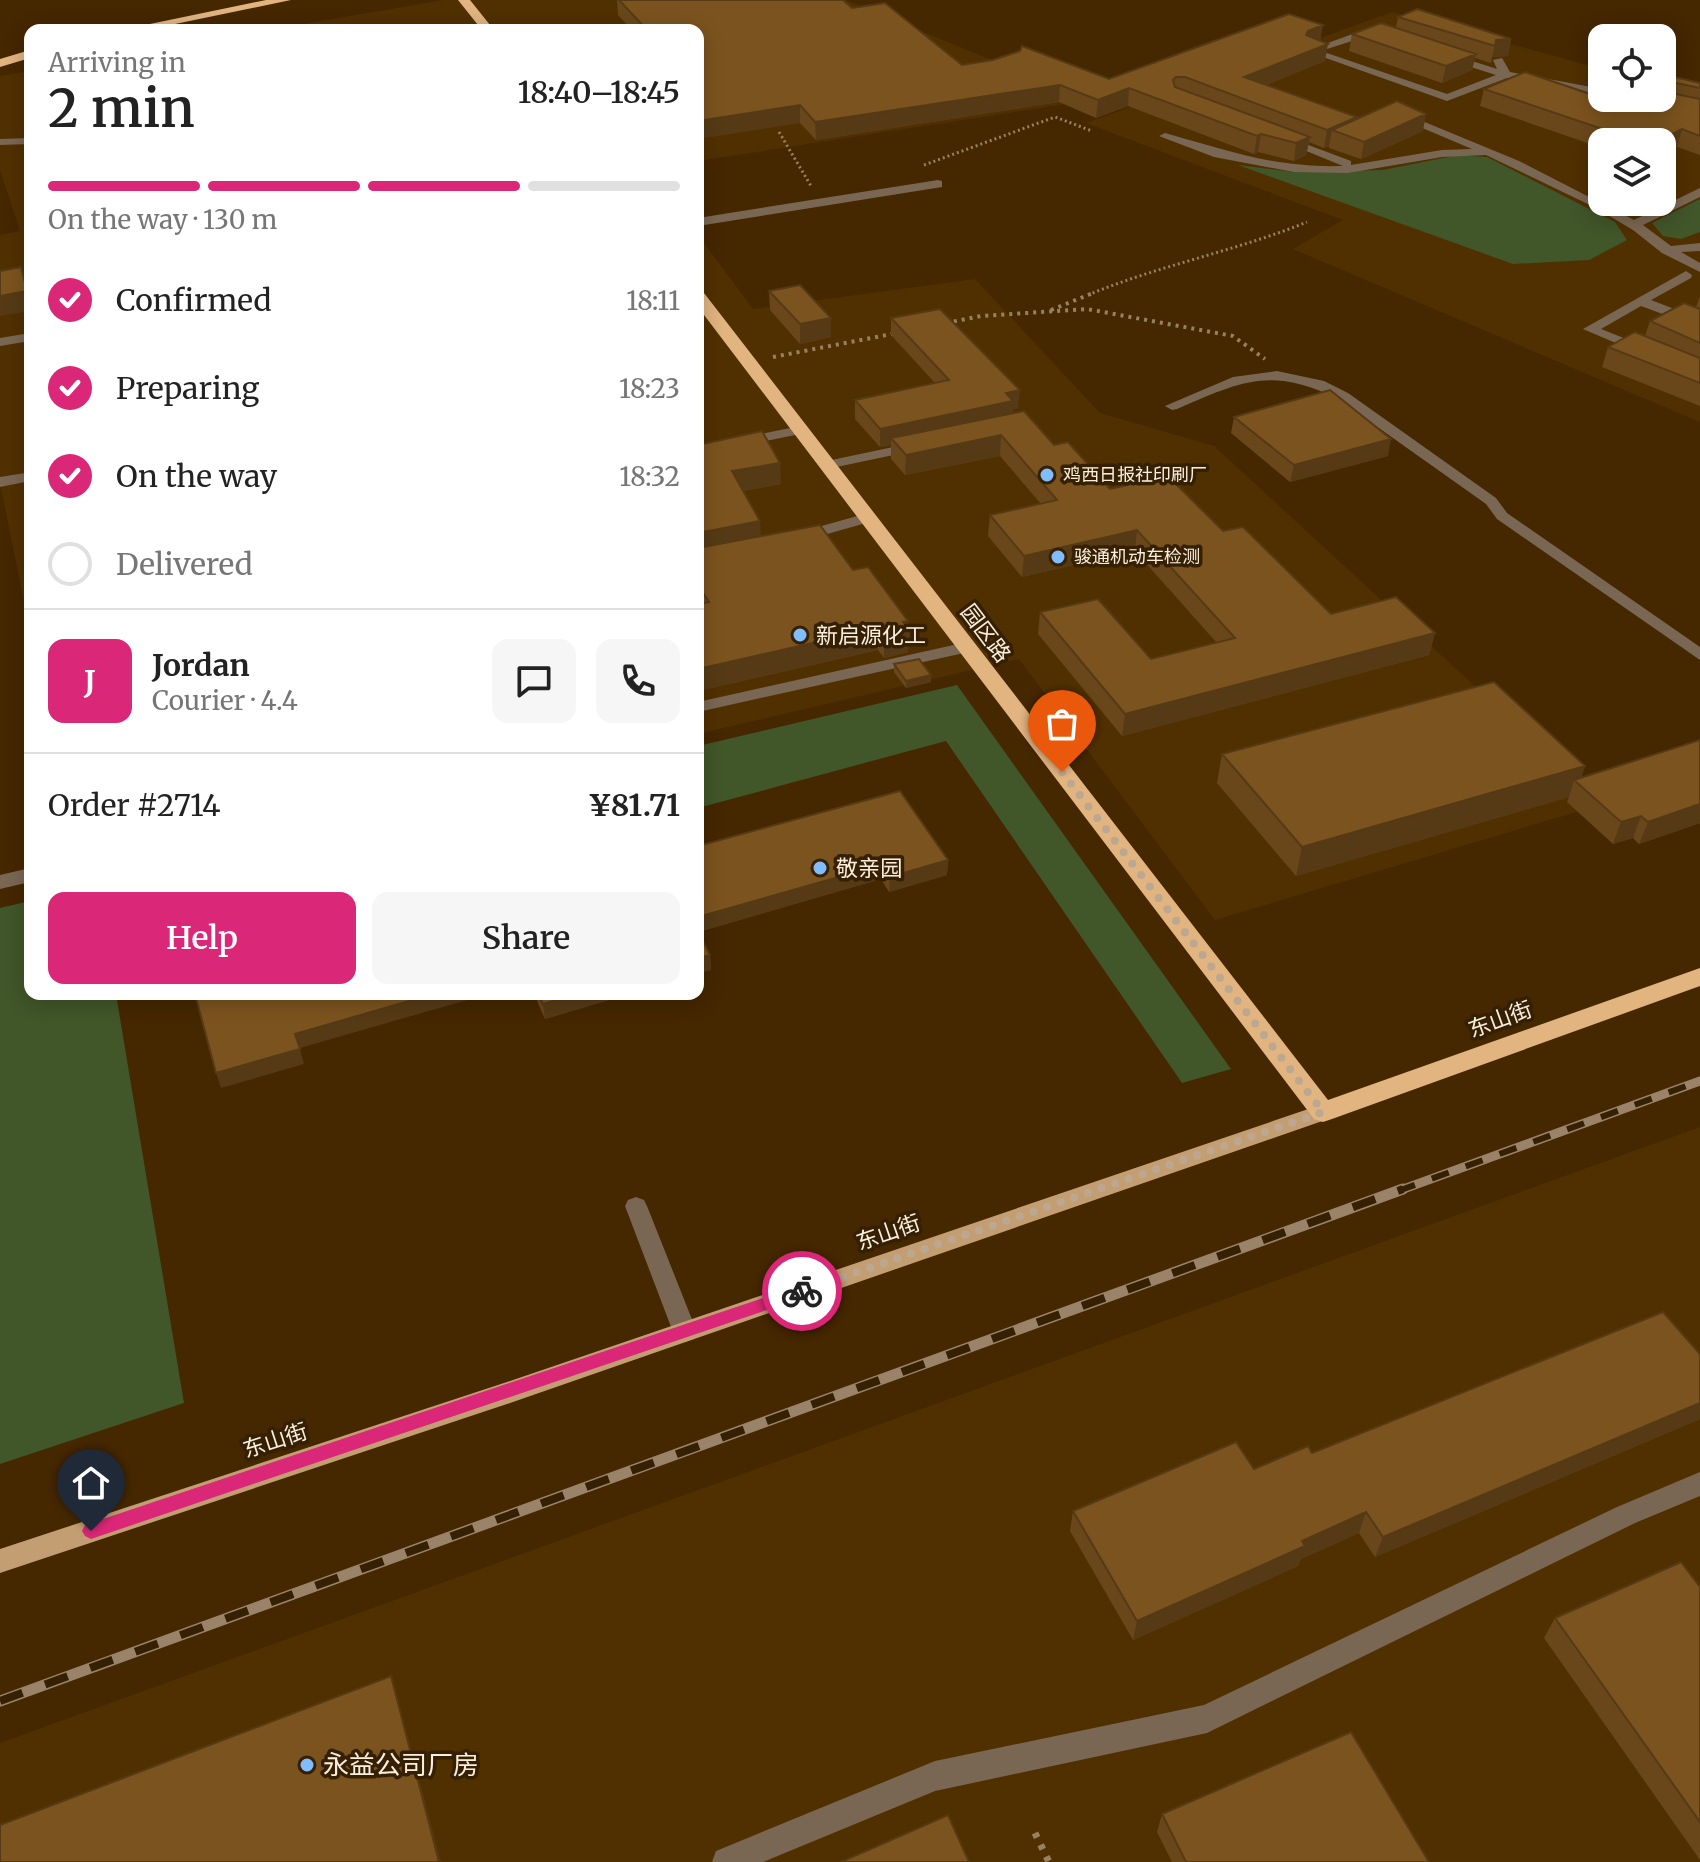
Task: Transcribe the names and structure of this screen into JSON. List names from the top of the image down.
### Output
{
  "streets": {
    "highway": ["园区路", "东山街"]
  },
  "crossings": [
    ["园区路", "东山街"]
  ],
  "places": [
    "鸡西日报社印刷厂",
    "骏通机动车检测",
    "新启源化工",
    "敬亲园",
    "永益公司厂房"
  ],
  "page": {
    "heading": ["2 min", "Arriving in", "18:40–18:45"],
    "panel": [
      "Jordan",
      "Courier · 4.4",
      "Order #2714",
      "¥81.71"
    ],
    "bar": "On the way · 130 m",
    "list": [
      ["Confirmed", "18:11"],
      ["Preparing", "18:23"],
      ["On the way", "18:32"],
      "Delivered"
    ],
    "round": "J",
    "buttons": ["Help", "Share"]
  }
}
